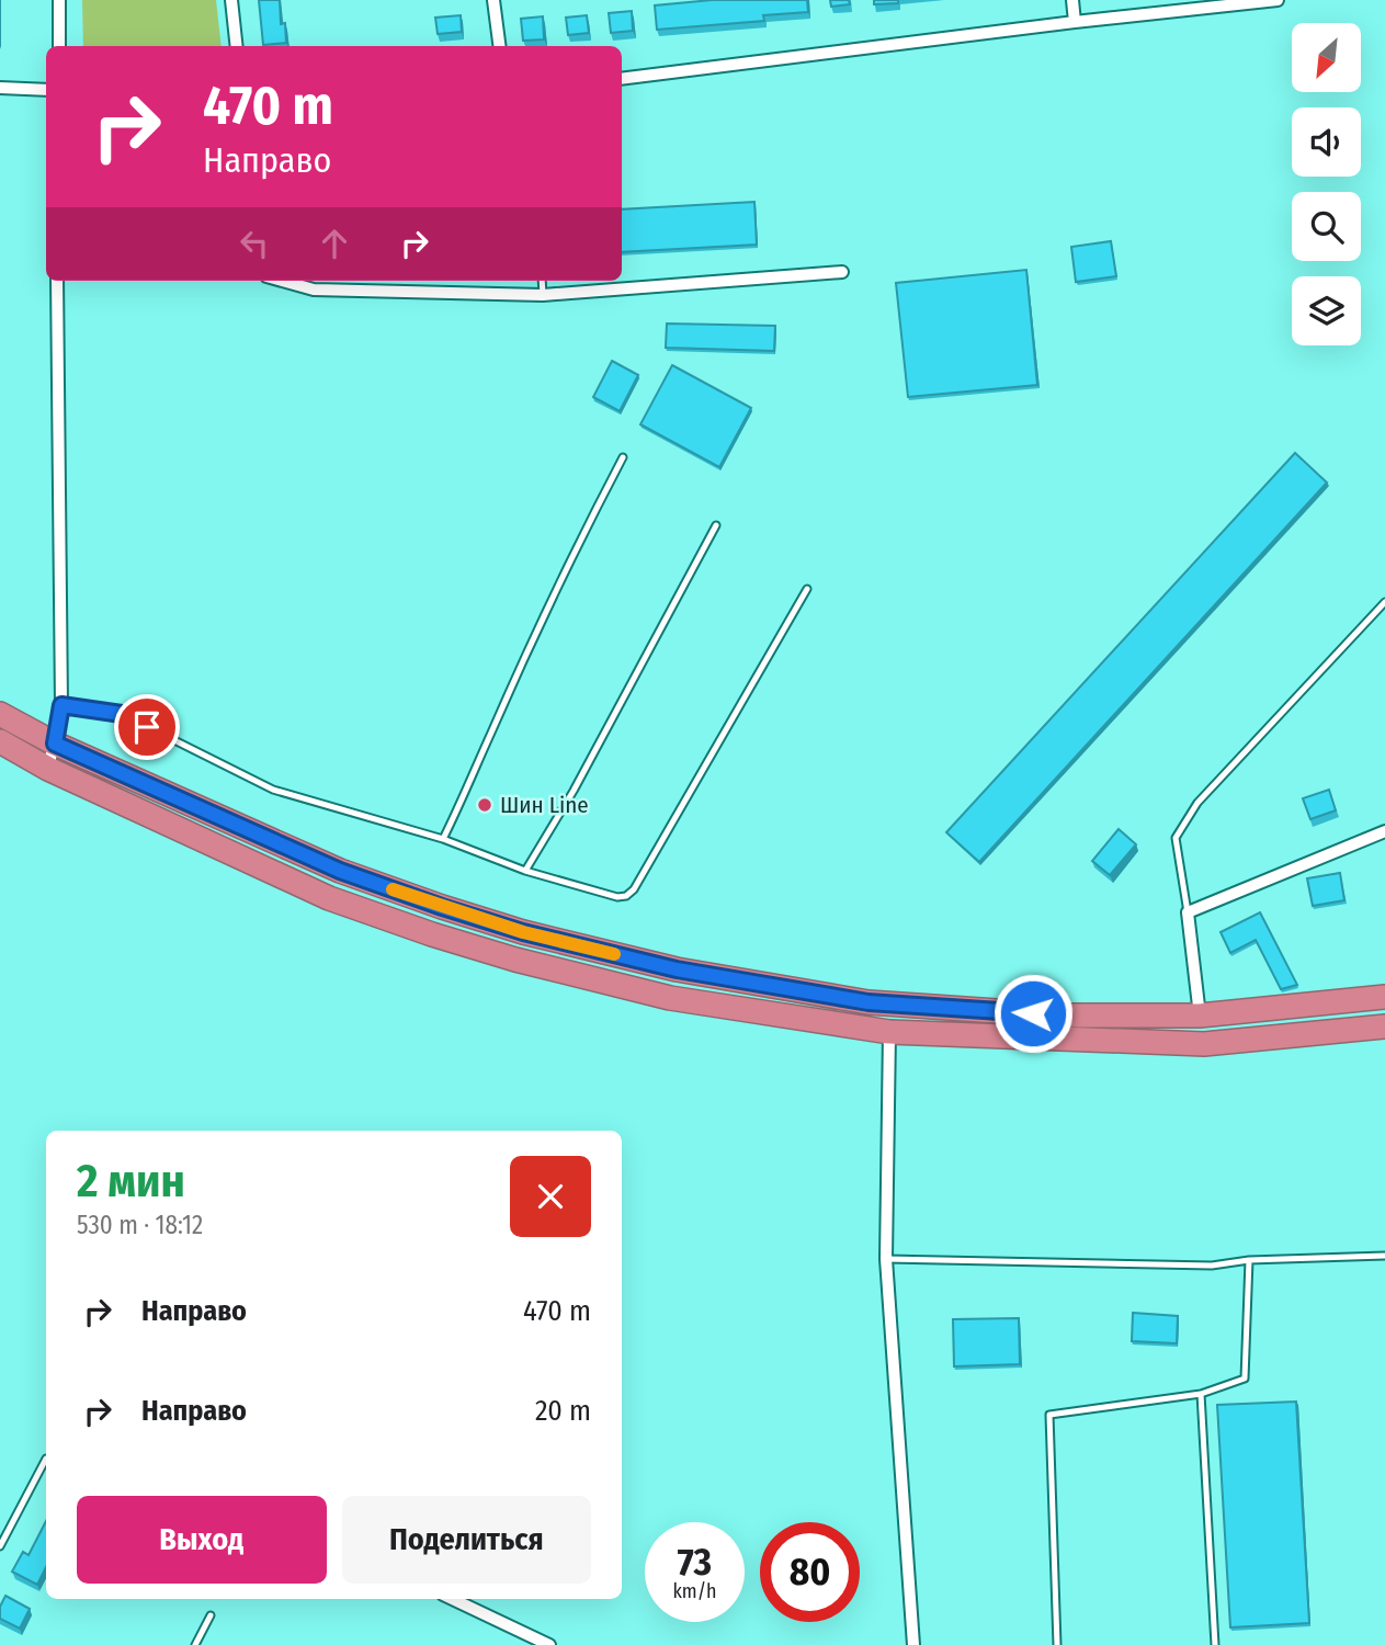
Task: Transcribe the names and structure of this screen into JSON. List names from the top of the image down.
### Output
{
  "places": ["Шин Line"],
  "north": "bottom left",
  "page": {
    "turn": ["470 m", "Направо"],
    "heading": ["2 мин", "530 m · 18:12"],
    "list": [
      {
        "name": "Направо",
        "value": "470 m"
      },
      {
        "name": "Направо",
        "value": "20 m"
      }
    ],
    "buttons": ["Выход", "Поделиться"],
    "speed": "73 km/h",
    "limit": "80"
  }
}
